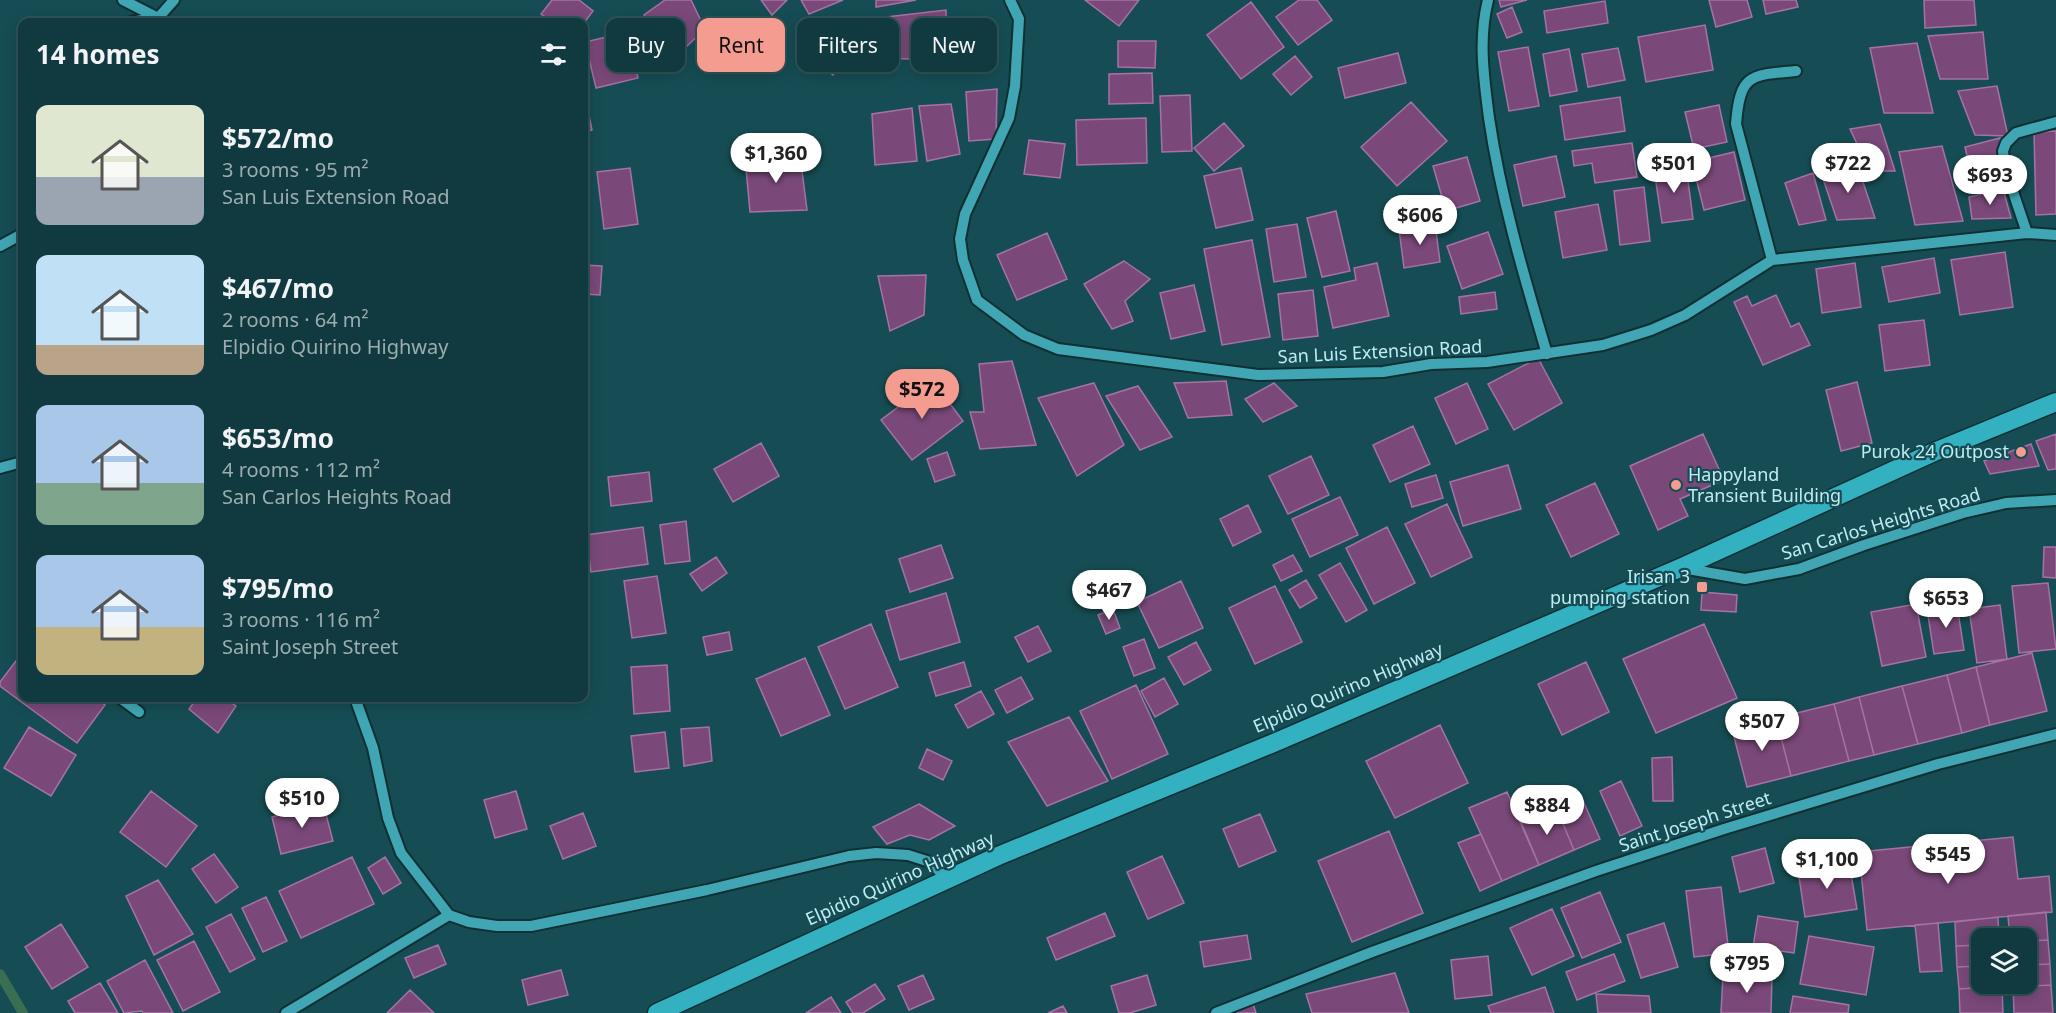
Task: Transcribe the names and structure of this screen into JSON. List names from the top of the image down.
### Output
{
  "streets": {
    "highway": ["Elpidio Quirino Highway"],
    "street": ["San Luis Extension Road", "San Carlos Heights Road", "Saint Joseph Street"]
  },
  "crossings": [
    ["San Carlos Heights Road", "Elpidio Quirino Highway"]
  ],
  "places": {
    "other": ["Purok 24 Outpost", "Happyland Transient Building"],
    "transit": ["Irisan 3 pumping station"]
  },
  "page": {
    "chip": [
      "Buy",
      "Rent",
      "Filters",
      "New"
    ],
    "heading": "14 homes",
    "list": [
      {
        "name": "$572/mo",
        "note": "3 rooms · 95 m² · San Luis Extension Road"
      },
      {
        "name": "$467/mo",
        "note": "2 rooms · 64 m² · Elpidio Quirino Highway"
      },
      {
        "name": "$653/mo",
        "note": "4 rooms · 112 m² · San Carlos Heights Road"
      },
      {
        "name": "$795/mo",
        "note": "3 rooms · 116 m² · Saint Joseph Street"
      }
    ],
    "price": [
      "$1,360",
      "$501",
      "$722",
      "$693",
      "$606",
      "$572",
      "$467",
      "$653",
      "$507",
      "$510",
      "$884",
      "$545",
      "$1,100",
      "$795"
    ]
  }
}
